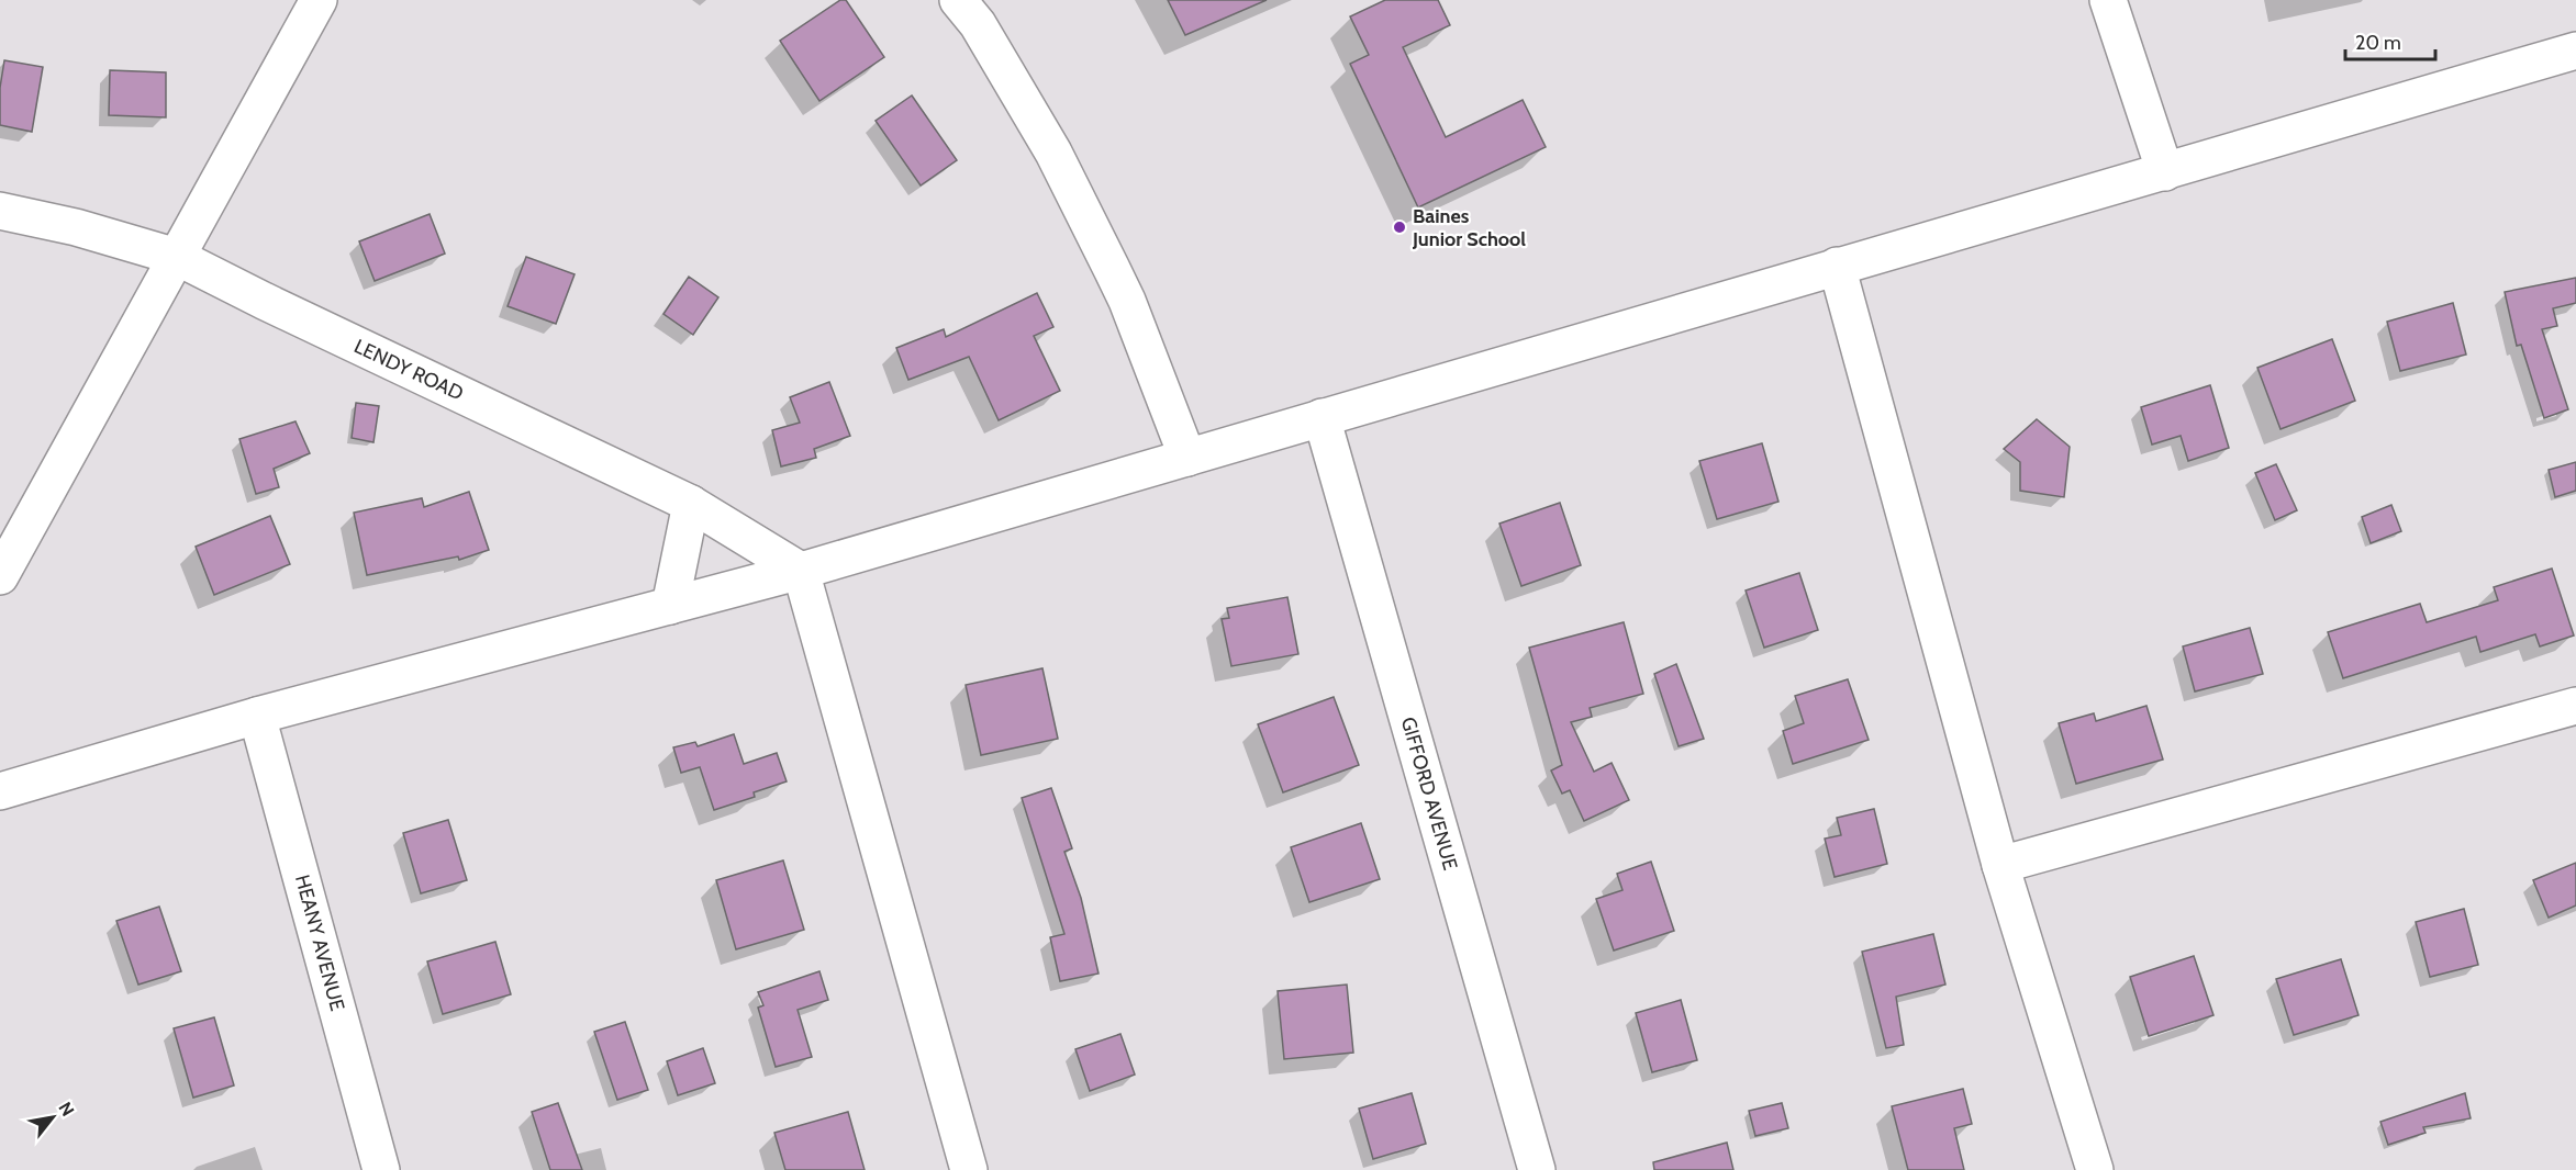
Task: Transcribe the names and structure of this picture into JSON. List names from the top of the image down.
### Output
{
  "streets": {
    "street": ["LENDY ROAD", "GIFFORD AVENUE", "HEANY AVENUE"]
  },
  "places": ["Baines Junior School"],
  "scale_bar": "20 m",
  "north": "top right"
}
